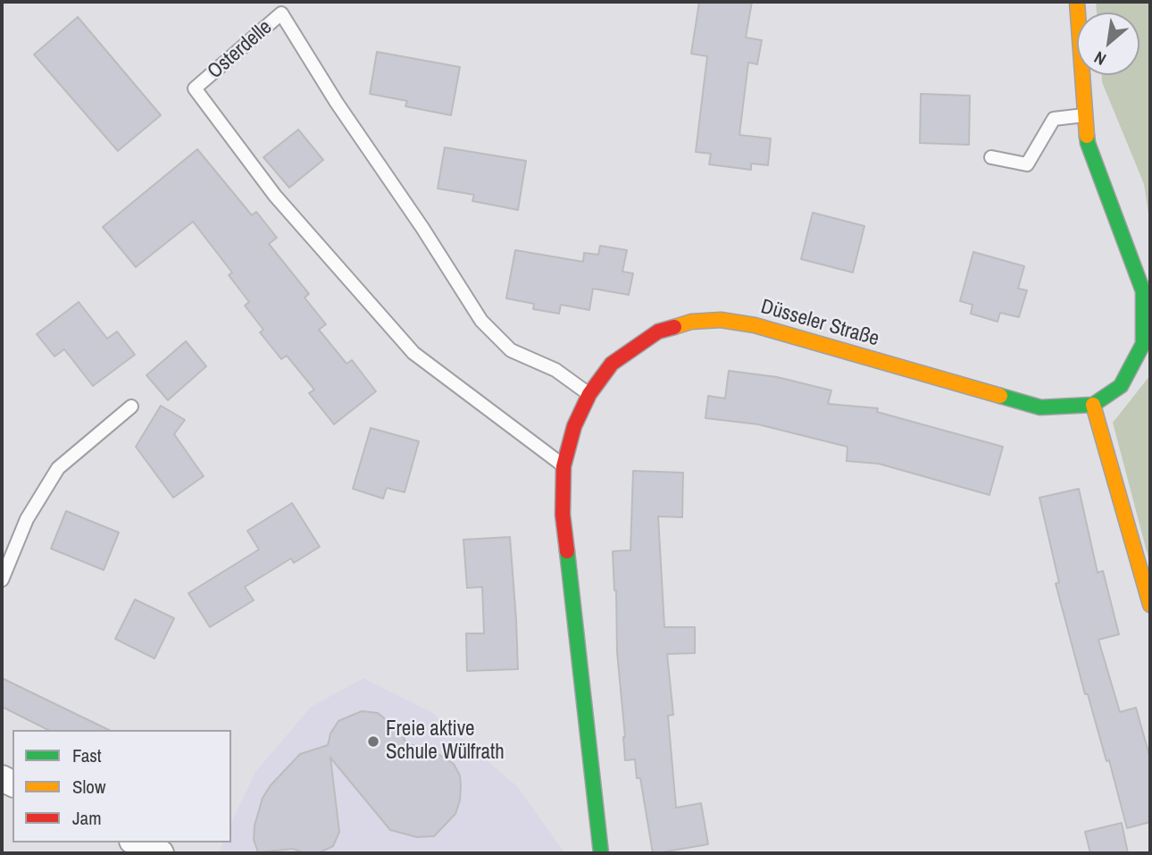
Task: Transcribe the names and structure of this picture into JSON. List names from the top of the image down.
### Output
{
  "streets": {
    "main road": ["Düsseler Straße"],
    "lane": ["Osterdelle"]
  },
  "crossings": [
    ["Osterdelle", "Düsseler Straße"]
  ],
  "places": ["Freie aktive Schule Wülfrath"],
  "legend": ["Fast", "Slow", "Jam"],
  "north": "bottom left"
}
